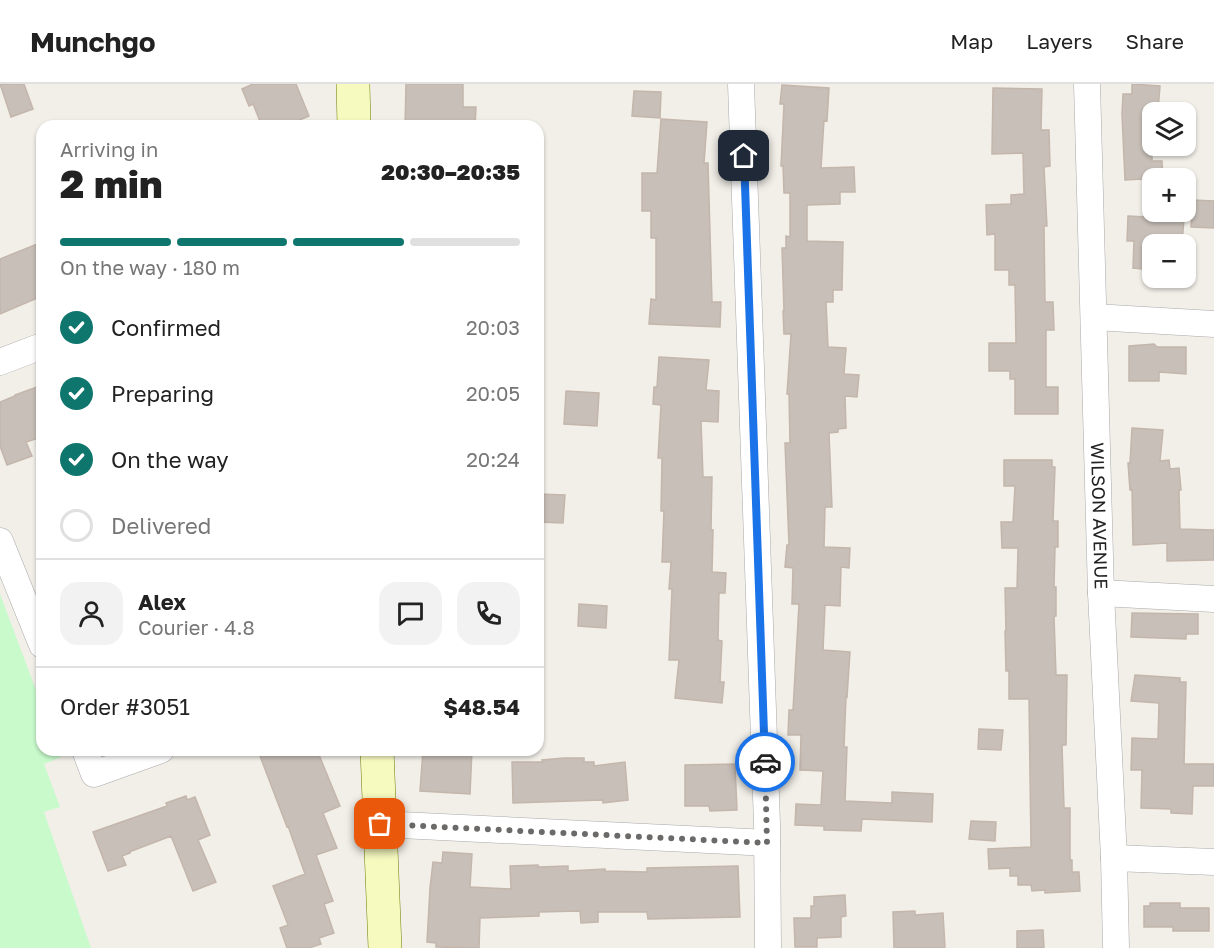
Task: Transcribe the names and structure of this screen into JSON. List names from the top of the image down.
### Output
{
  "streets": {
    "street": ["WILSON AVENUE"]
  },
  "page": {
    "header": "Munchgo",
    "nav": ["Map", "Layers", "Share"],
    "map_buttons": ["+", "−"],
    "heading": ["2 min", "Arriving in", "20:30–20:35"],
    "panel": [
      "Alex",
      "Courier · 4.8",
      "Order #3051",
      "$48.54"
    ],
    "bar": "On the way · 180 m",
    "list": [
      ["Confirmed", "20:03"],
      ["Preparing", "20:05"],
      ["On the way", "20:24"],
      "Delivered"
    ]
  }
}
